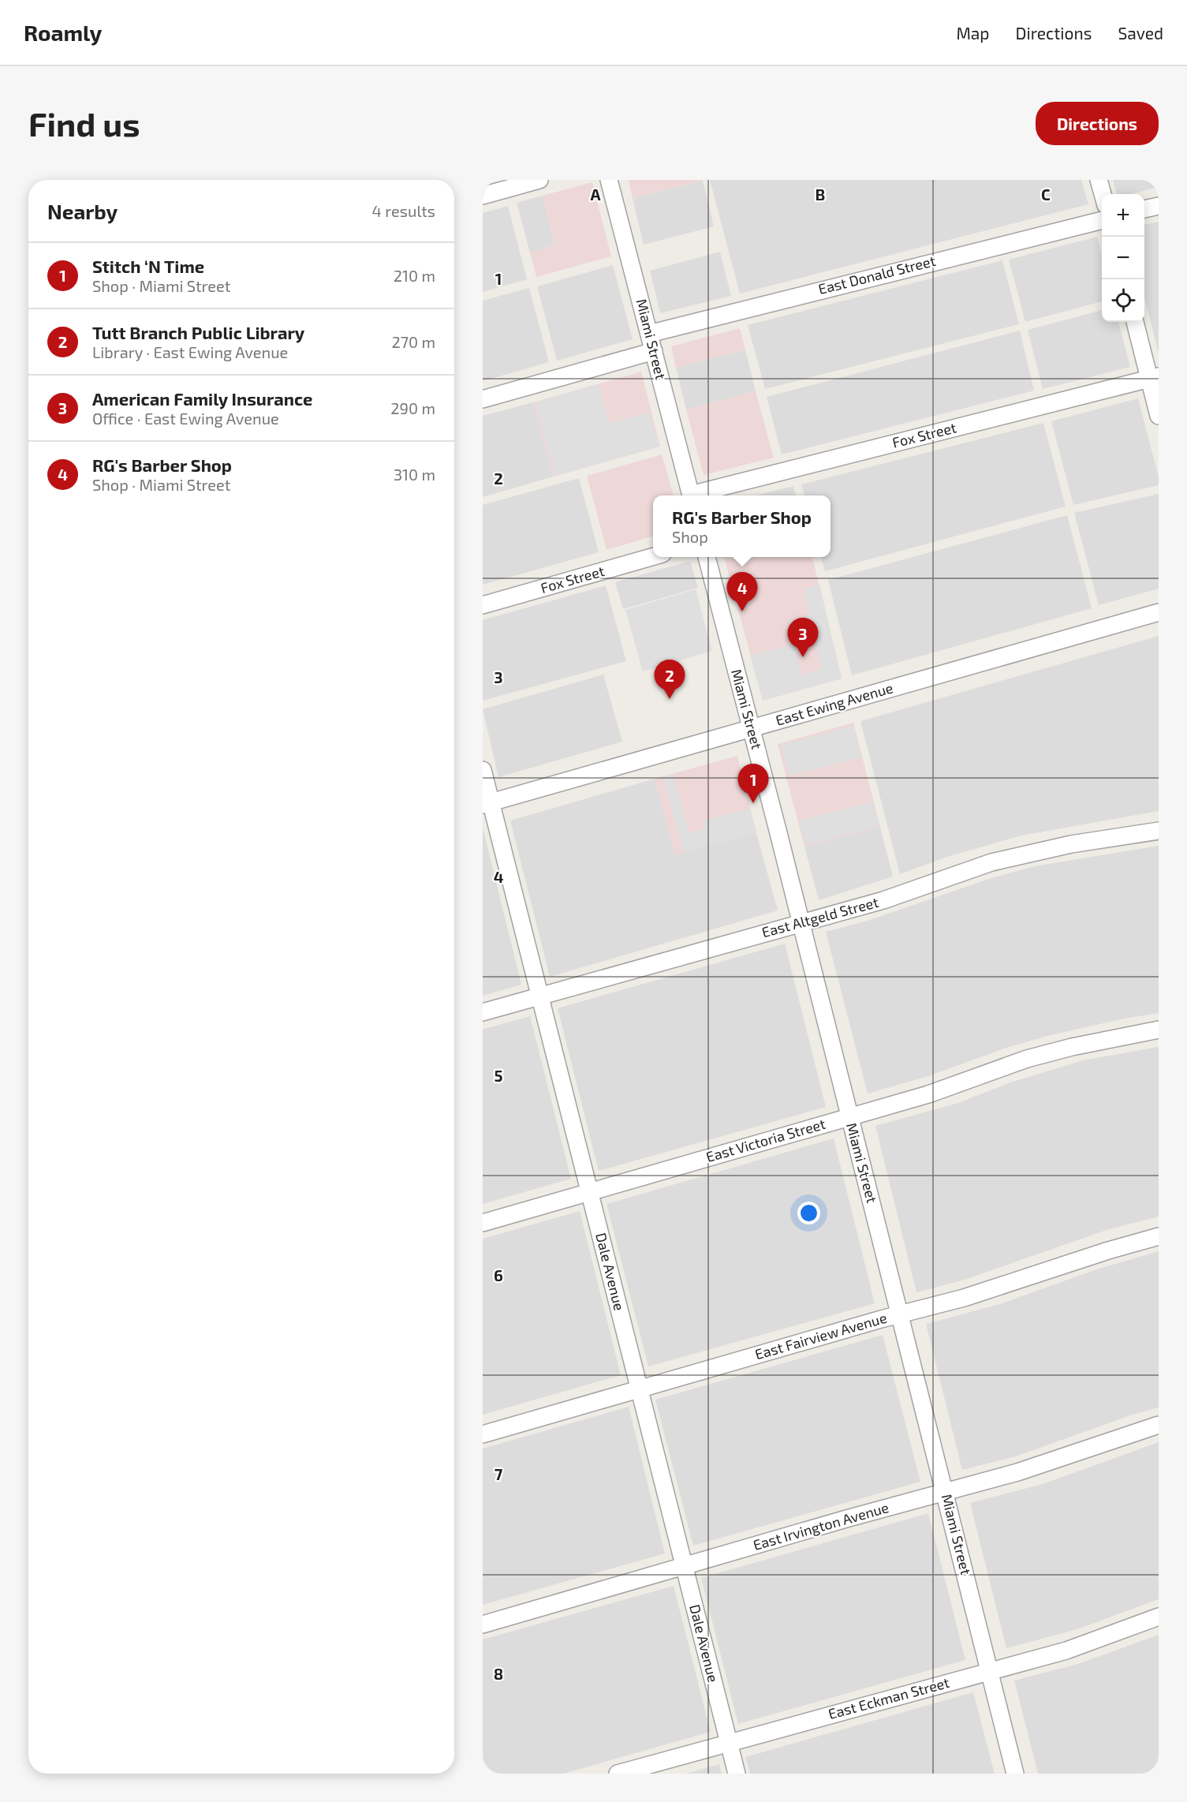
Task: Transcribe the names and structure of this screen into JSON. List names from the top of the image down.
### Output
{
  "streets": {
    "street": [
      "East Donald Street",
      "Miami Street",
      "Fox Street",
      "East Ewing Avenue",
      "East Altgeld Street",
      "East Victoria Street",
      "Dale Avenue",
      "East Fairview Avenue",
      "East Irvington Avenue",
      "East Eckman Street"
    ]
  },
  "crossings": [
    ["East Donald Street", "Miami Street"],
    ["Miami Street", "East Ewing Avenue"],
    ["Miami Street", "East Altgeld Street"],
    ["Miami Street", "East Victoria Street"],
    ["Miami Street", "East Fairview Avenue"],
    ["Miami Street", "East Irvington Avenue"],
    ["Miami Street", "East Eckman Street"],
    ["East Ewing Avenue", "Dale Avenue"],
    ["East Altgeld Street", "Dale Avenue"],
    ["East Victoria Street", "Dale Avenue"],
    ["Dale Avenue", "East Fairview Avenue"],
    ["Dale Avenue", "East Irvington Avenue"],
    ["Dale Avenue", "East Eckman Street"]
  ],
  "page": {
    "header": "Roamly",
    "nav": ["Map", "Directions", "Saved"],
    "buttons": "Directions",
    "title": "Find us",
    "heading": ["Nearby", "4 results"],
    "map_buttons": ["+", "−"],
    "list": [
      {
        "mark": "1",
        "name": "Stitch ‘N Time",
        "note": "Shop · Miami Street",
        "value": "210 m"
      },
      {
        "mark": "2",
        "name": "Tutt Branch Public Library",
        "note": "Library · East Ewing Avenue",
        "value": "270 m"
      },
      {
        "mark": "3",
        "name": "American Family Insurance",
        "note": "Office · East Ewing Avenue",
        "value": "290 m"
      },
      {
        "mark": "4",
        "name": "RG's Barber Shop",
        "note": "Shop · Miami Street",
        "value": "310 m"
      }
    ],
    "popup": ["RG's Barber Shop", "Shop"],
    "pins": [
      "4",
      "3",
      "2",
      "1"
    ]
  },
  "grid": {
    "columns": ["A", "B", "C"],
    "rows": [
      "1",
      "2",
      "3",
      "4",
      "5",
      "6",
      "7",
      "8"
    ]
  }
}
